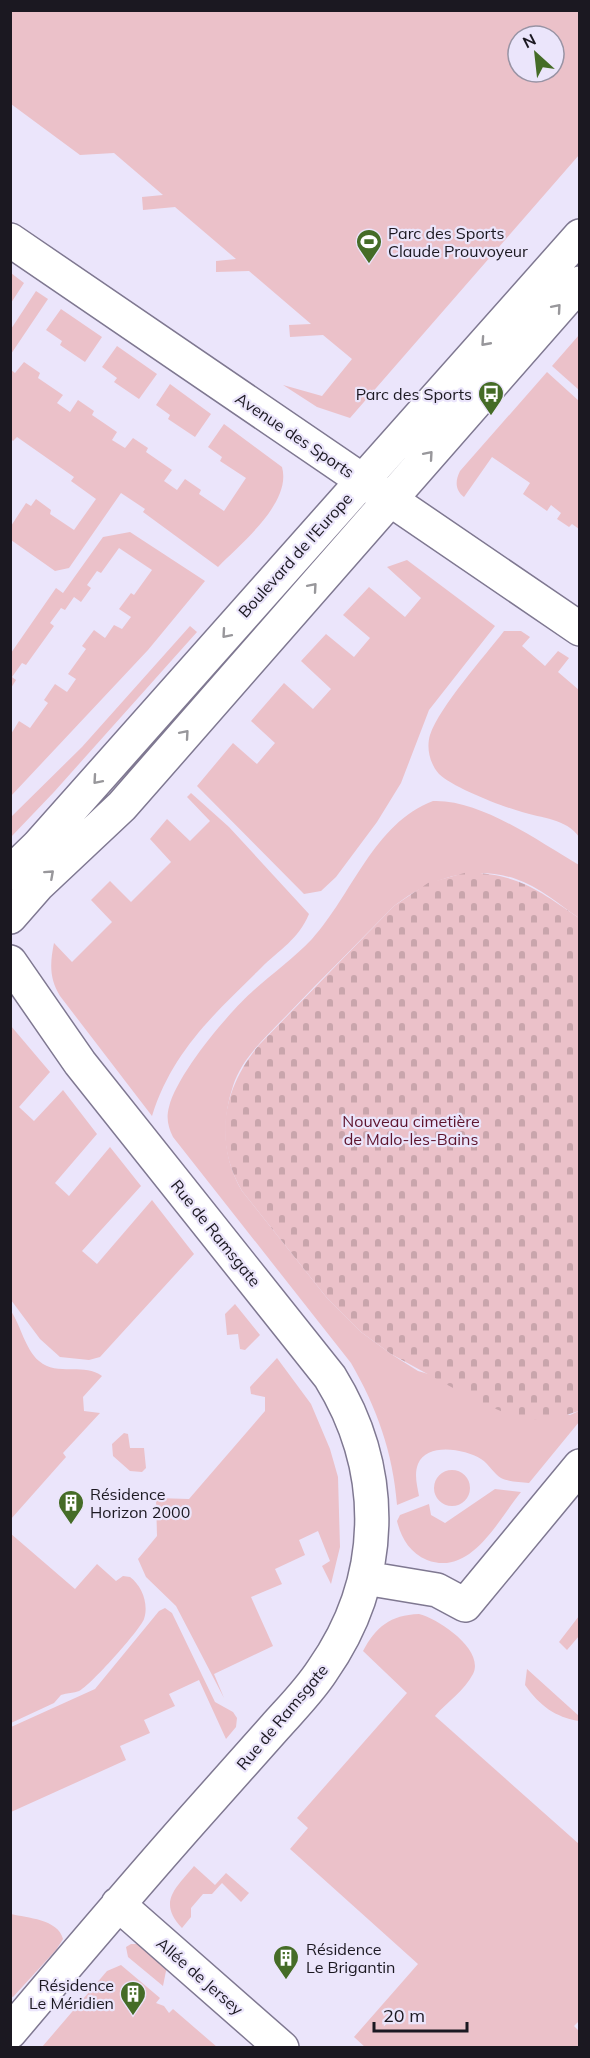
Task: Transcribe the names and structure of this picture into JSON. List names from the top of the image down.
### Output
{
  "streets": {
    "street": [
      "Avenue des Sports",
      "Boulevard de l'Europe",
      "Rue de Ramsgate",
      "Allée de Jersey"
    ]
  },
  "crossings": [
    ["Avenue des Sports", "Boulevard de l'Europe"],
    ["Rue de Ramsgate", "Allée de Jersey"]
  ],
  "parks": ["Nouveau cimetière de Malo-les-Bains"],
  "places": {
    "sports": ["Parc des Sports Claude Prouvoyeur"],
    "bus stop": ["Parc des Sports"],
    "building": ["Résidence Horizon 2000", "Résidence Le Brigantin", "Résidence Le Méridien"]
  },
  "scale_bar": "20 m",
  "north": "top left"
}
